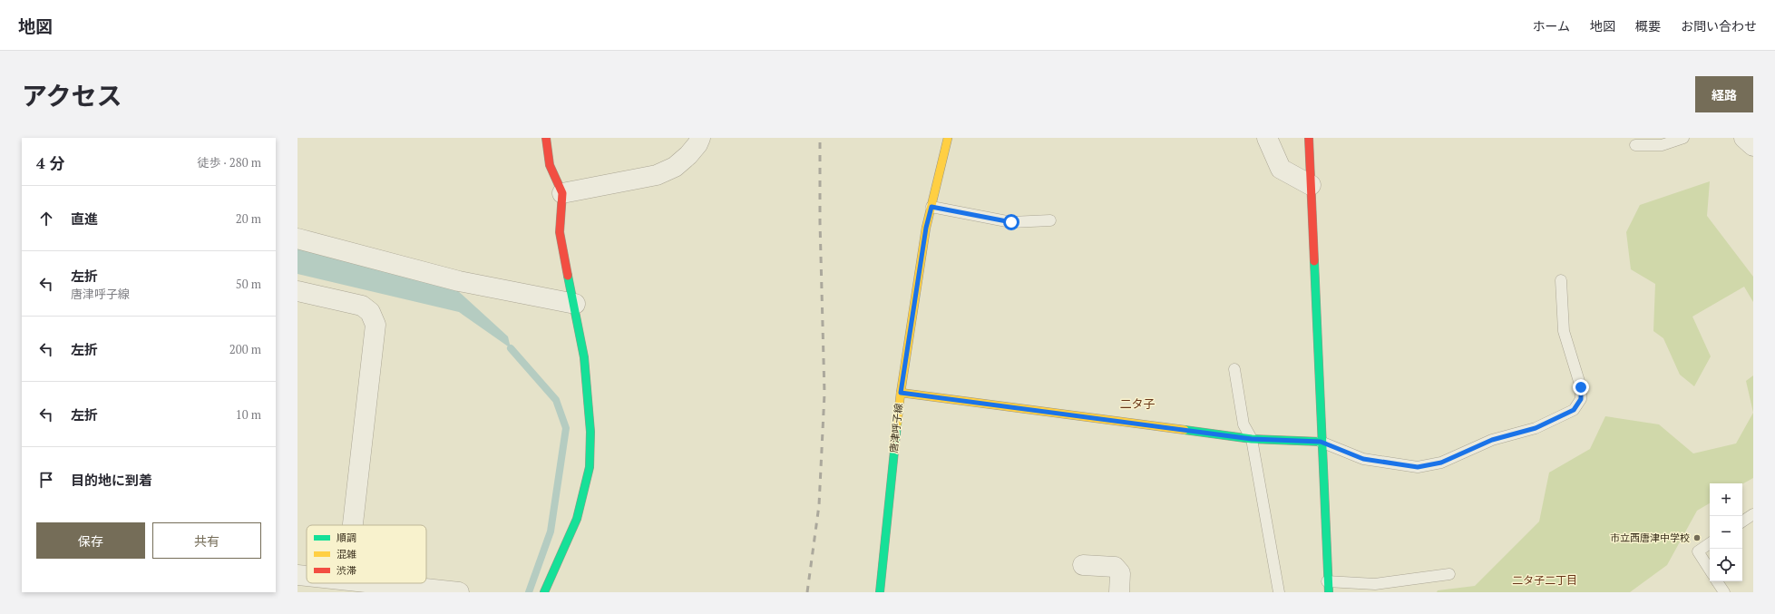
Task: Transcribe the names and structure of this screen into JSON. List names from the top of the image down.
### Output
{
  "streets": {
    "street": ["唐津呼子線"]
  },
  "districts": ["二タ子", "二タ子二丁目"],
  "places": ["市立西唐津中学校"],
  "legend": ["順調", "混雑", "渋滞"],
  "page": {
    "header": "地図",
    "nav": [
      "ホーム",
      "地図",
      "概要",
      "お問い合わせ"
    ],
    "title": "アクセス",
    "buttons": [
      "経路",
      ["保存", "共有"]
    ],
    "heading": ["4 分", "徒歩 · 280 m"],
    "list": [
      ["直進", "20 m"],
      ["左折", "唐津呼子線", "50 m"],
      ["左折", "200 m"],
      ["左折", "10 m"],
      "目的地に到着"
    ],
    "map_buttons": ["+", "−"]
  }
}
